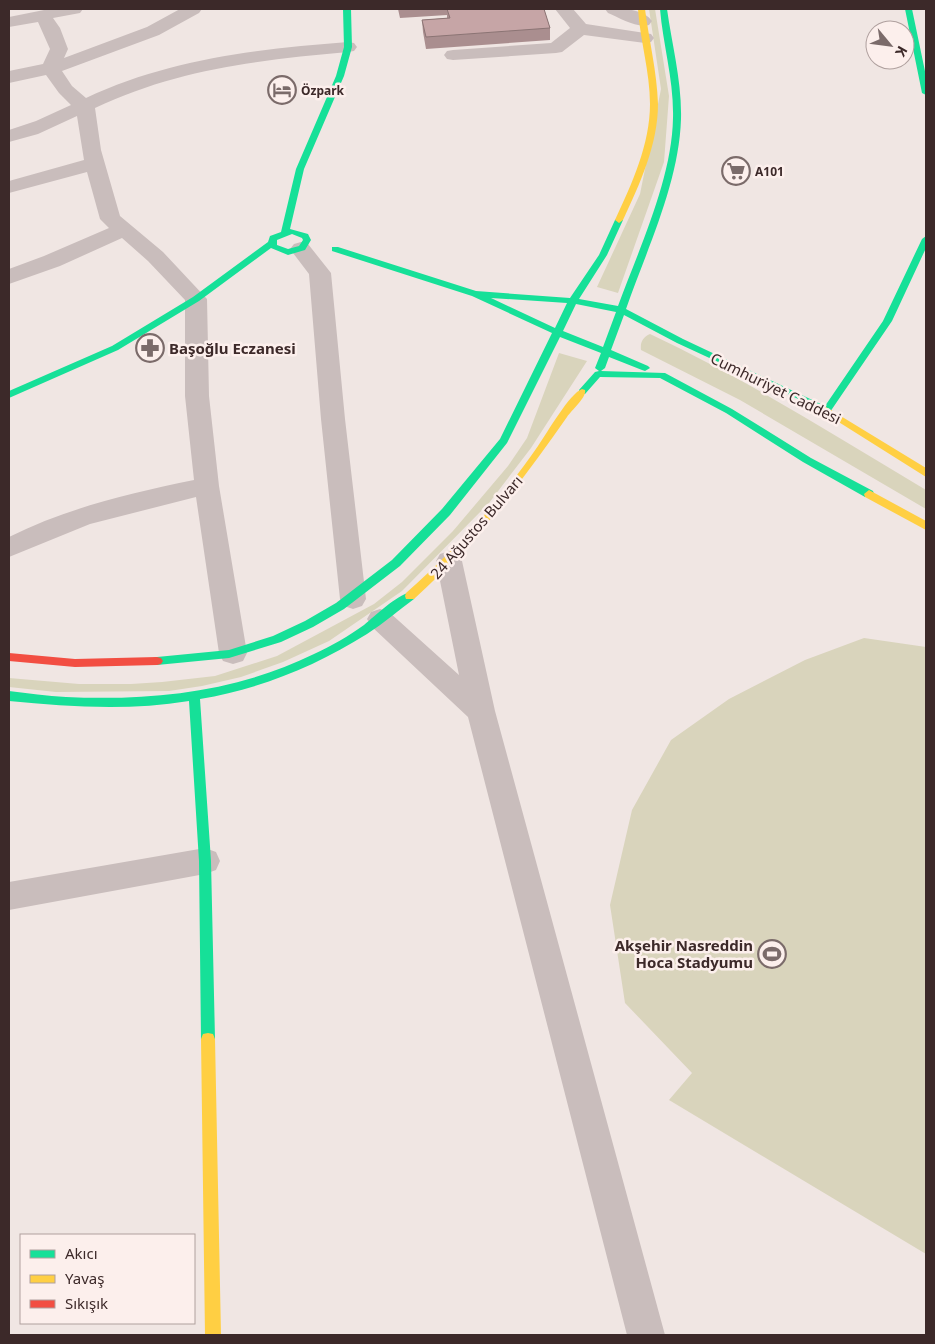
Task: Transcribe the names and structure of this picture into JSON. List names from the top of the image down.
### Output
{
  "streets": {
    "main road": ["Cumhuriyet Caddesi", "24 Ağustos Bulvarı"]
  },
  "places": {
    "hotel": ["Özpark"],
    "supermarket": ["A101"],
    "pharmacy": ["Başoğlu Eczanesi"],
    "sports": ["Akşehir Nasreddin Hoca Stadyumu"]
  },
  "legend": ["Akıcı", "Yavaş", "Sıkışık"],
  "north": "bottom right"
}
